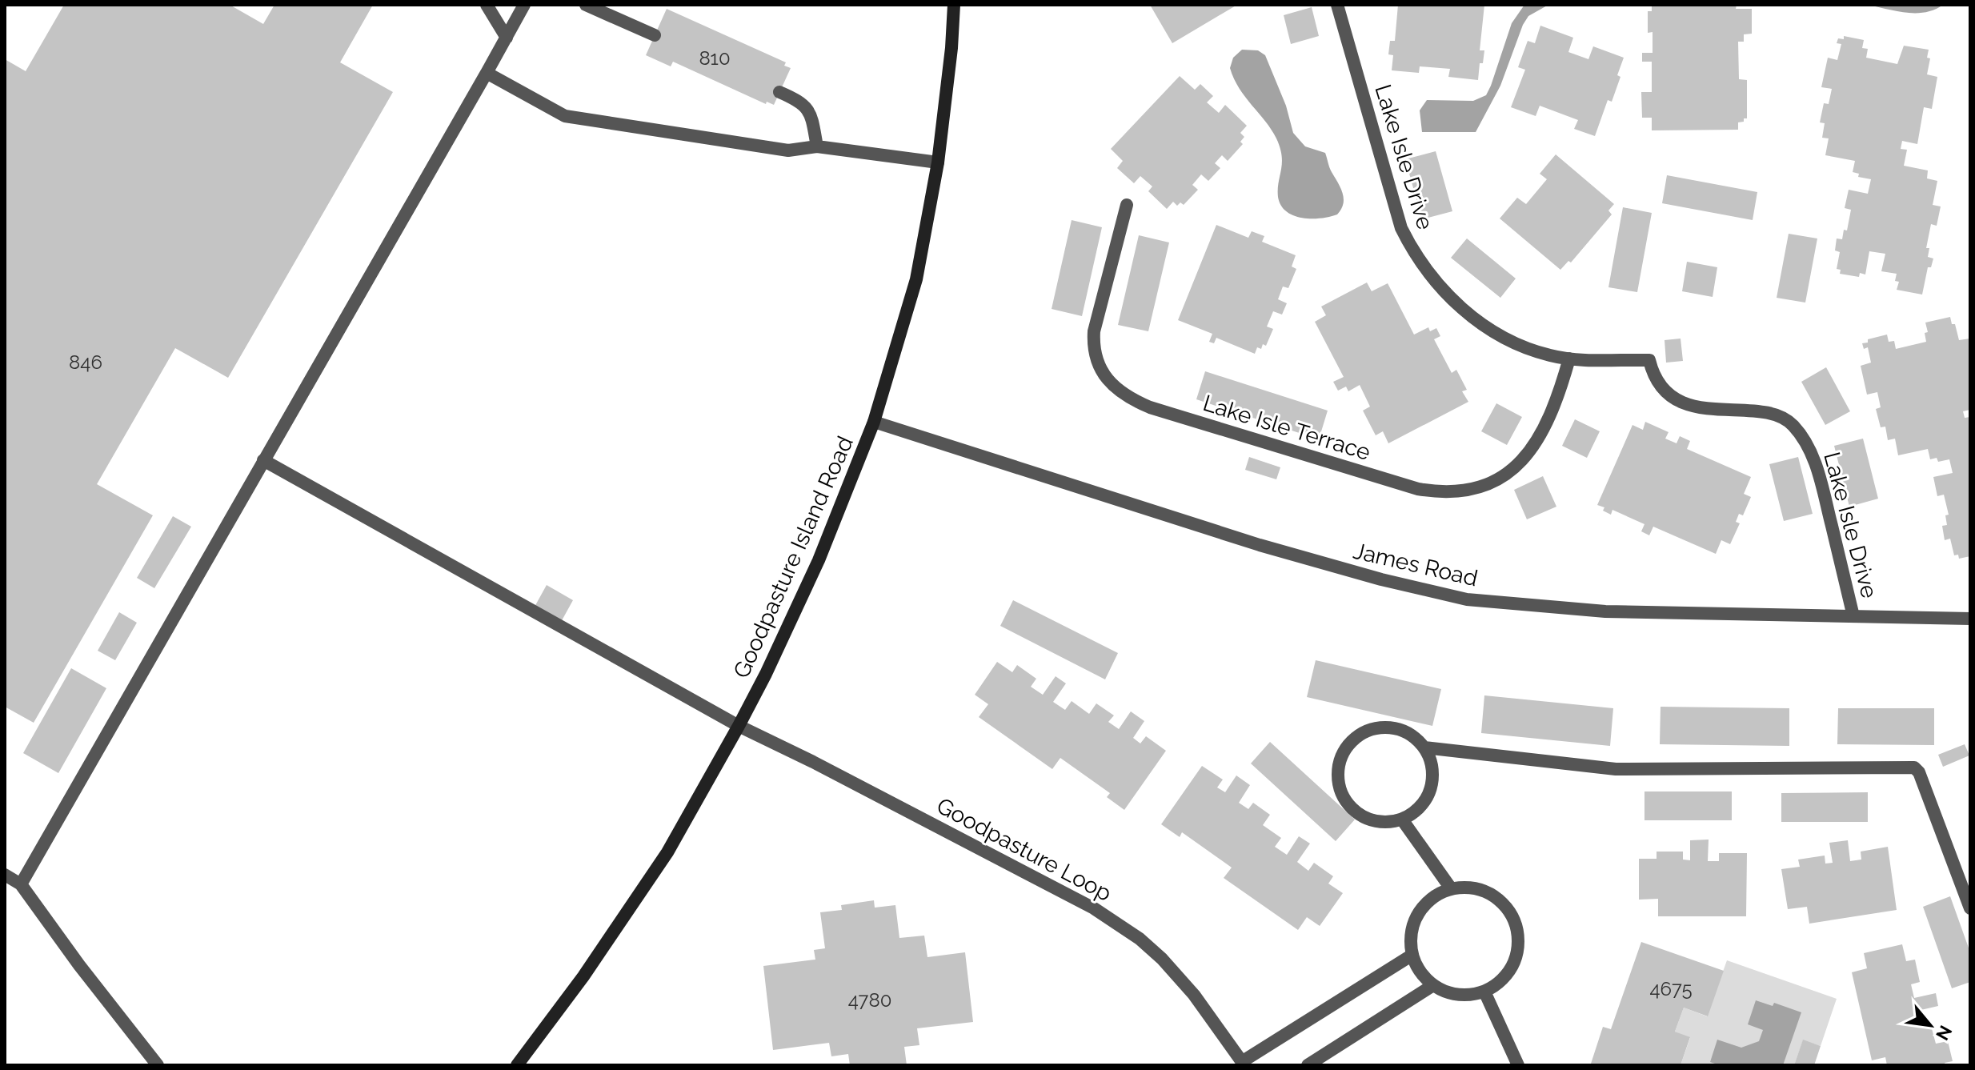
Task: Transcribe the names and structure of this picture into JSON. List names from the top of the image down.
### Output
{
  "streets": {
    "main road": ["Goodpasture Island Road"],
    "street": [
      "Lake Isle Drive",
      "Lake Isle Terrace",
      "James Road",
      "Goodpasture Loop"
    ]
  },
  "crossings": [
    ["Lake Isle Drive", "Lake Isle Terrace"],
    ["Lake Isle Drive", "James Road"],
    ["Goodpasture Island Road", "James Road"],
    ["Goodpasture Island Road", "Goodpasture Loop"]
  ],
  "house_numbers": [
    "810",
    "846",
    "4675",
    "4780"
  ],
  "north": "bottom right"
}
